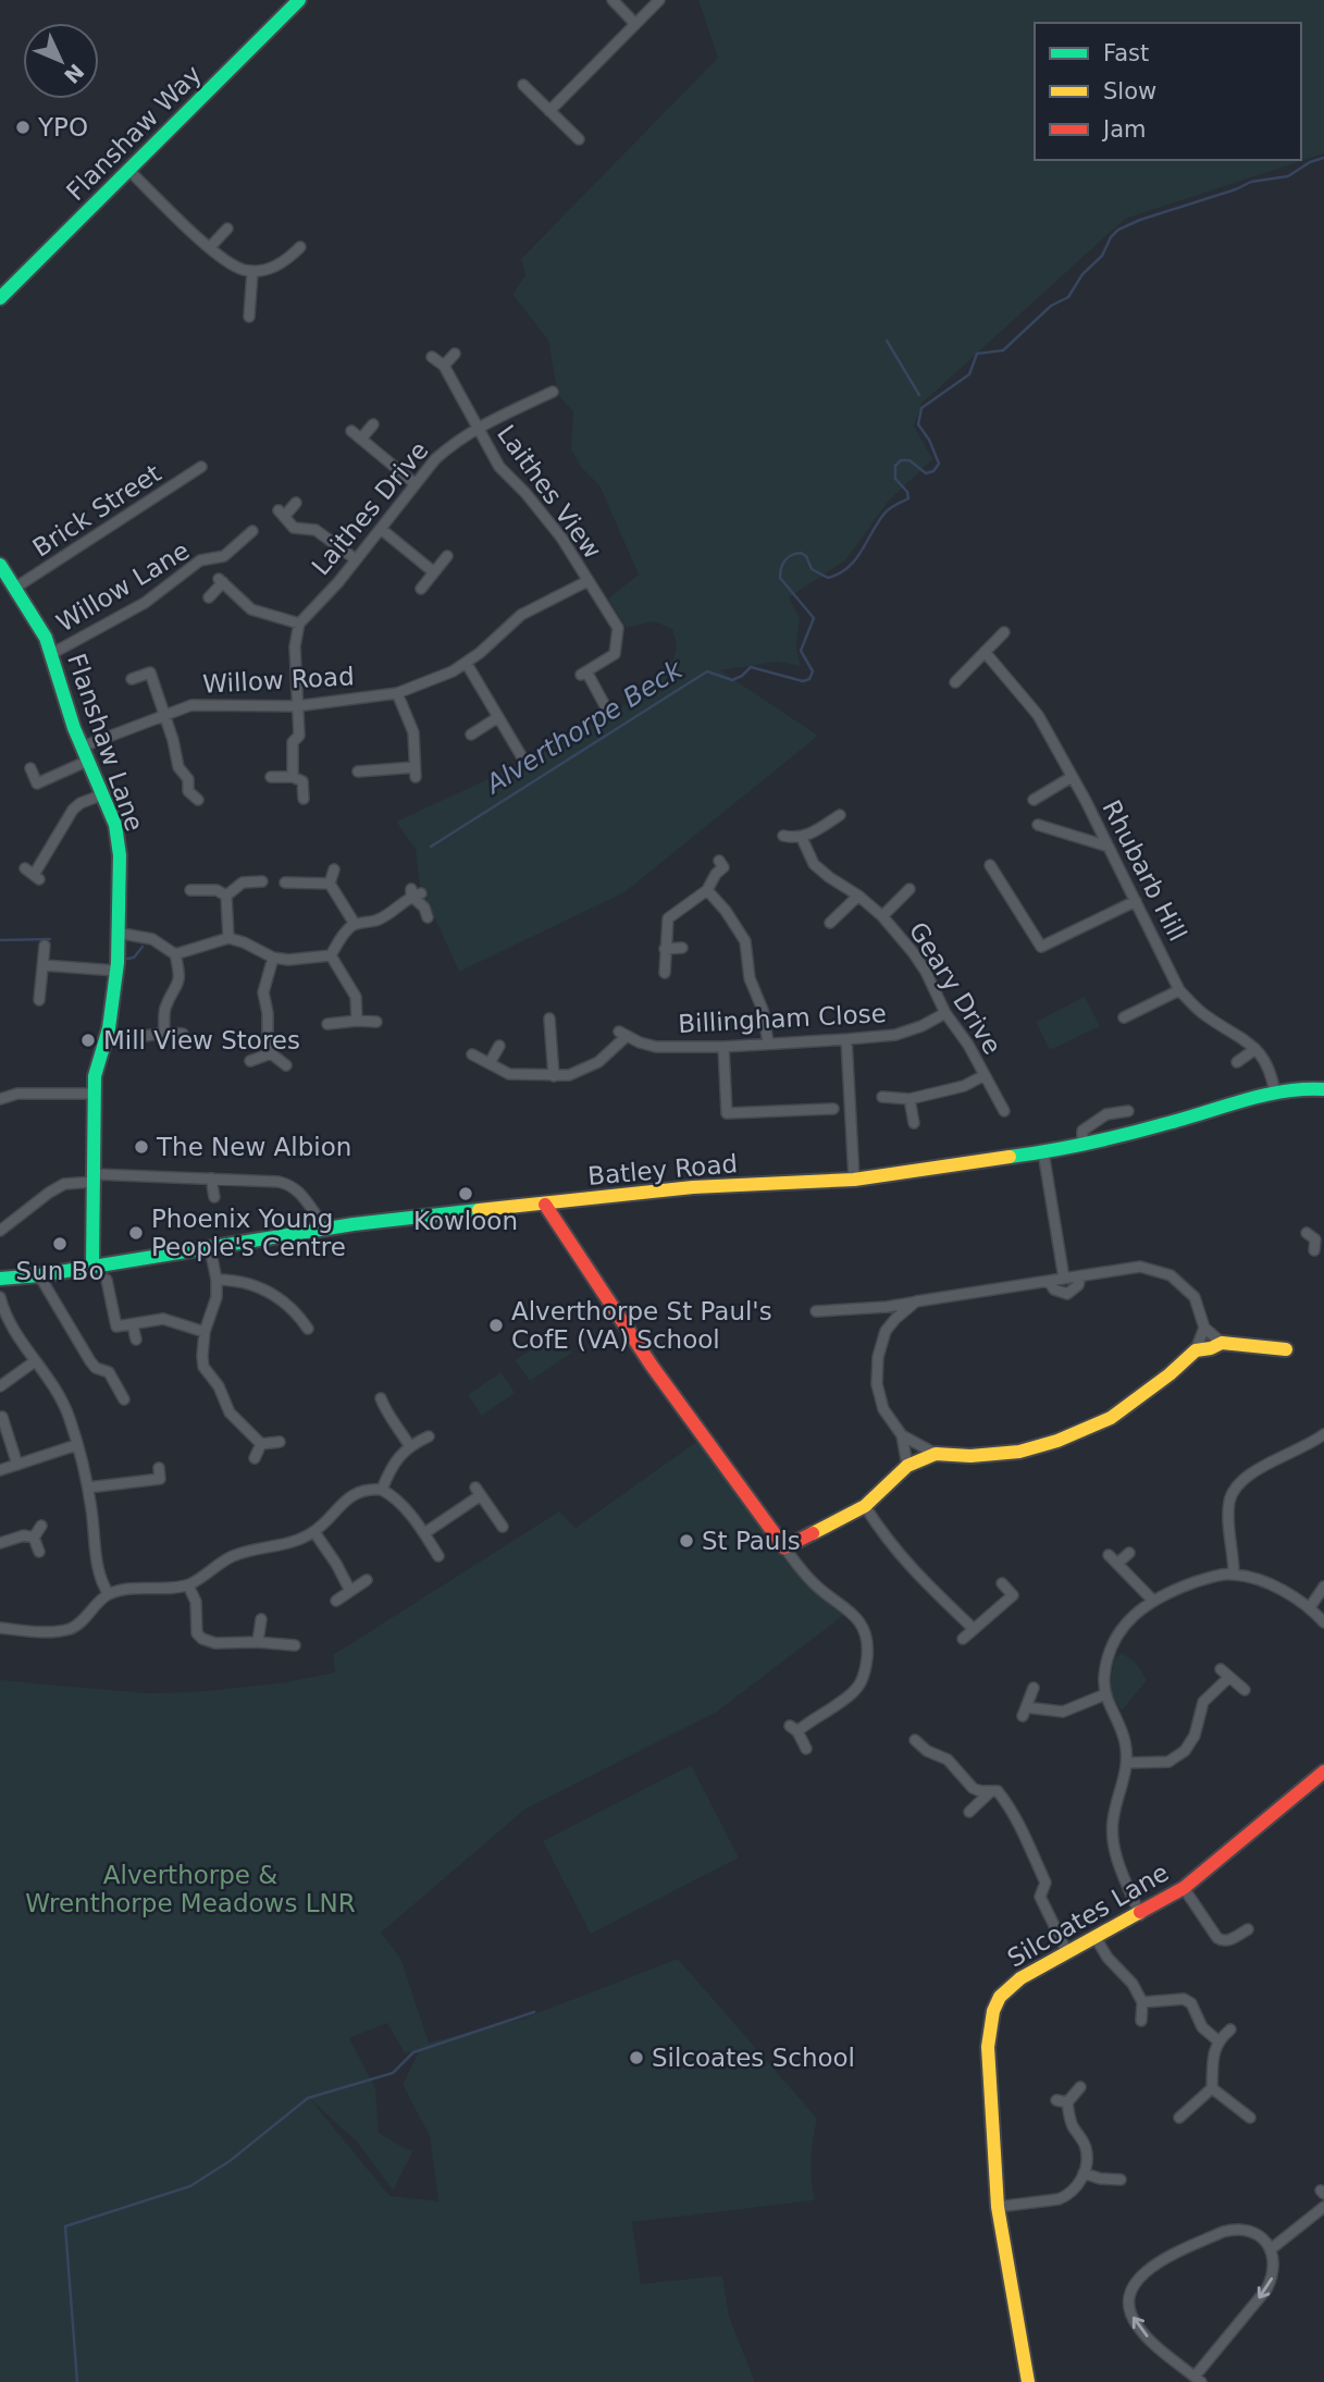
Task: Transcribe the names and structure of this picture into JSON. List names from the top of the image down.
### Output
{
  "streets": {
    "street": [
      "Flanshaw Way",
      "Laithes View",
      "Laithes Drive",
      "Brick Street",
      "Willow Lane",
      "Willow Road",
      "Flanshaw Lane",
      "Rhubarb Hill",
      "Geary Drive",
      "Billingham Close",
      "Batley Road",
      "Silcoates Lane"
    ]
  },
  "crossings": [
    ["Laithes View", "Laithes Drive"],
    ["Laithes View", "Willow Road"],
    ["Brick Street", "Flanshaw Lane"],
    ["Willow Lane", "Flanshaw Lane"],
    ["Willow Road", "Flanshaw Lane"],
    ["Flanshaw Lane", "Batley Road"],
    ["Rhubarb Hill", "Batley Road"],
    ["Geary Drive", "Billingham Close"]
  ],
  "water": ["Alverthorpe Beck"],
  "parks": ["Alverthorpe & Wrenthorpe Meadows LNR"],
  "places": [
    "YPO",
    "Mill View Stores",
    "The New Albion",
    "Kowloon",
    "Phoenix Young People's Centre",
    "Sun Bo",
    "Alverthorpe St Paul's CofE (VA) School",
    "St Pauls",
    "Silcoates School"
  ],
  "legend": ["Fast", "Slow", "Jam"],
  "north": "bottom right"
}
